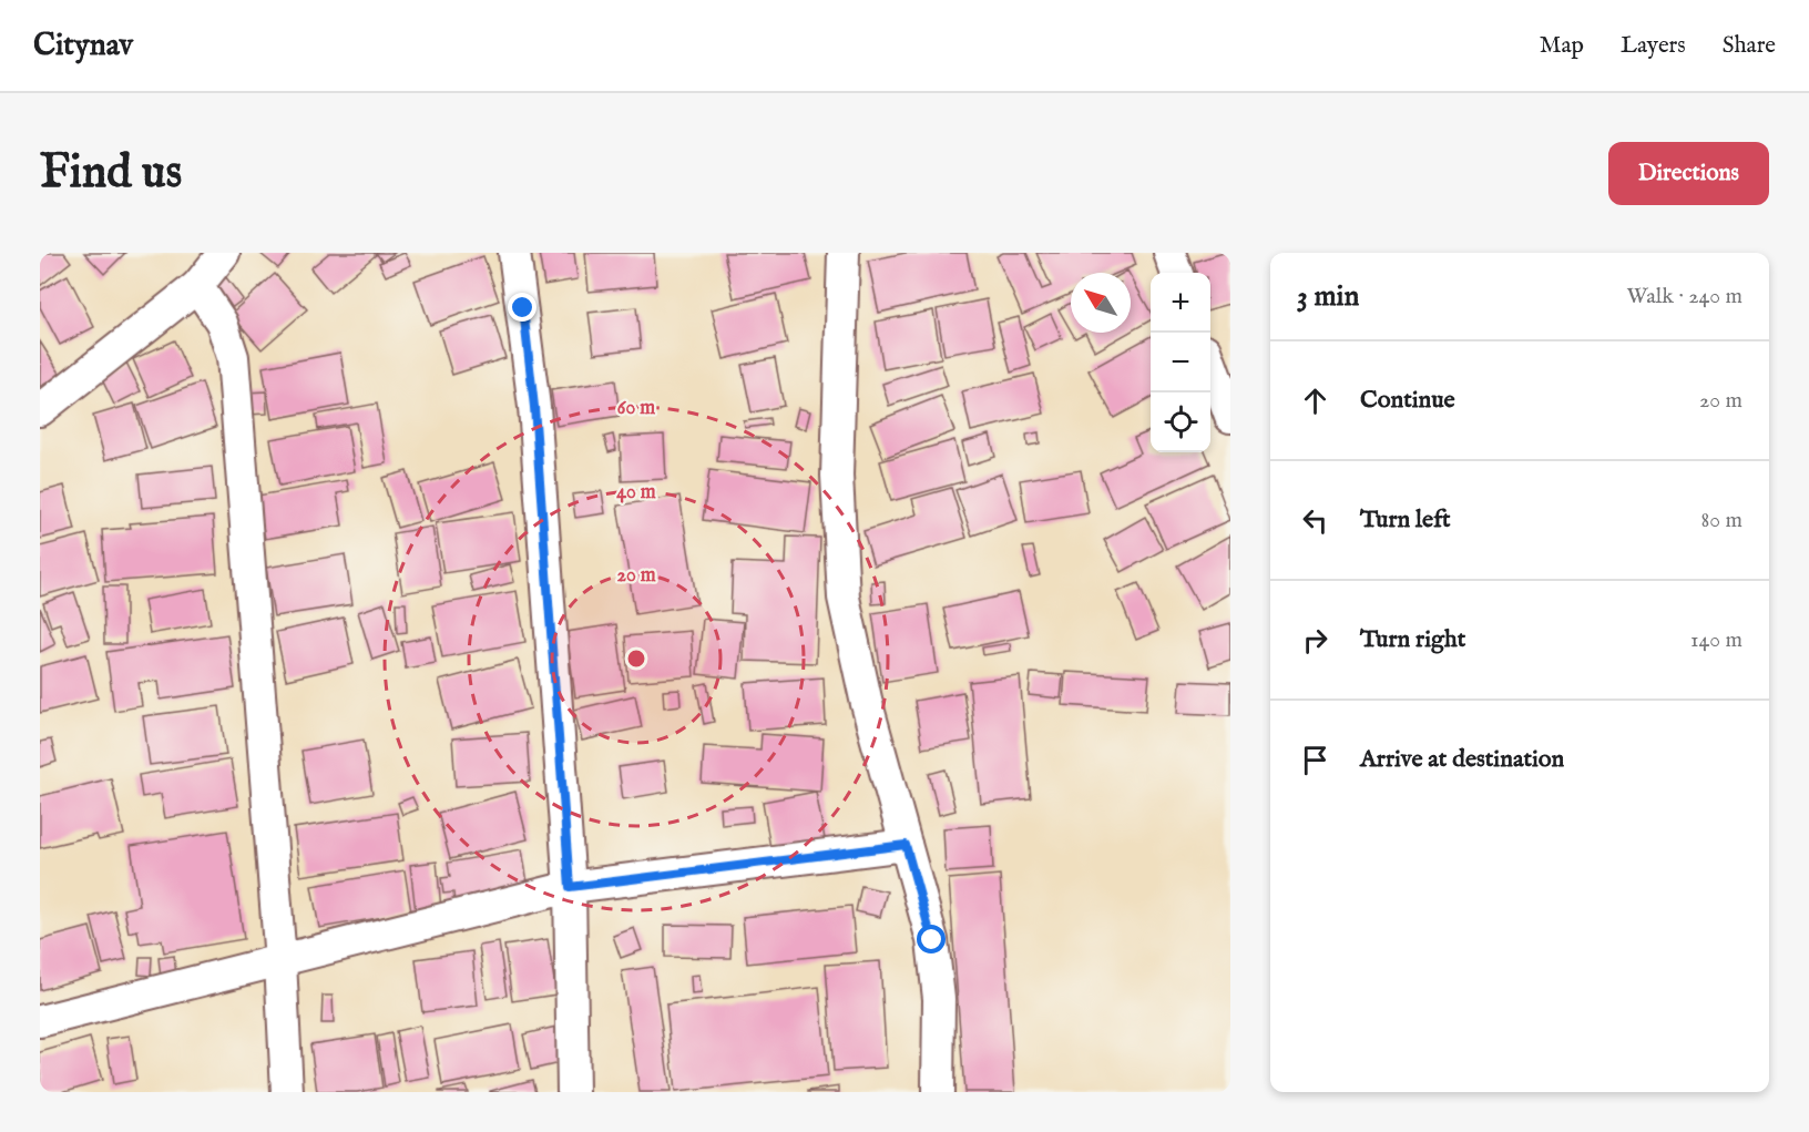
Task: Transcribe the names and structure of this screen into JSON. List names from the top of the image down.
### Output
{
  "north": "top left",
  "page": {
    "header": "Citynav",
    "nav": ["Map", "Layers", "Share"],
    "buttons": "Directions",
    "title": "Find us",
    "heading": ["3 min", "Walk · 240 m"],
    "map_buttons": ["+", "−"],
    "list": [
      ["Continue", "20 m"],
      ["Turn left", "80 m"],
      ["Turn right", "140 m"],
      "Arrive at destination"
    ]
  },
  "rings": ["60 m", "40 m", "20 m"]
}
